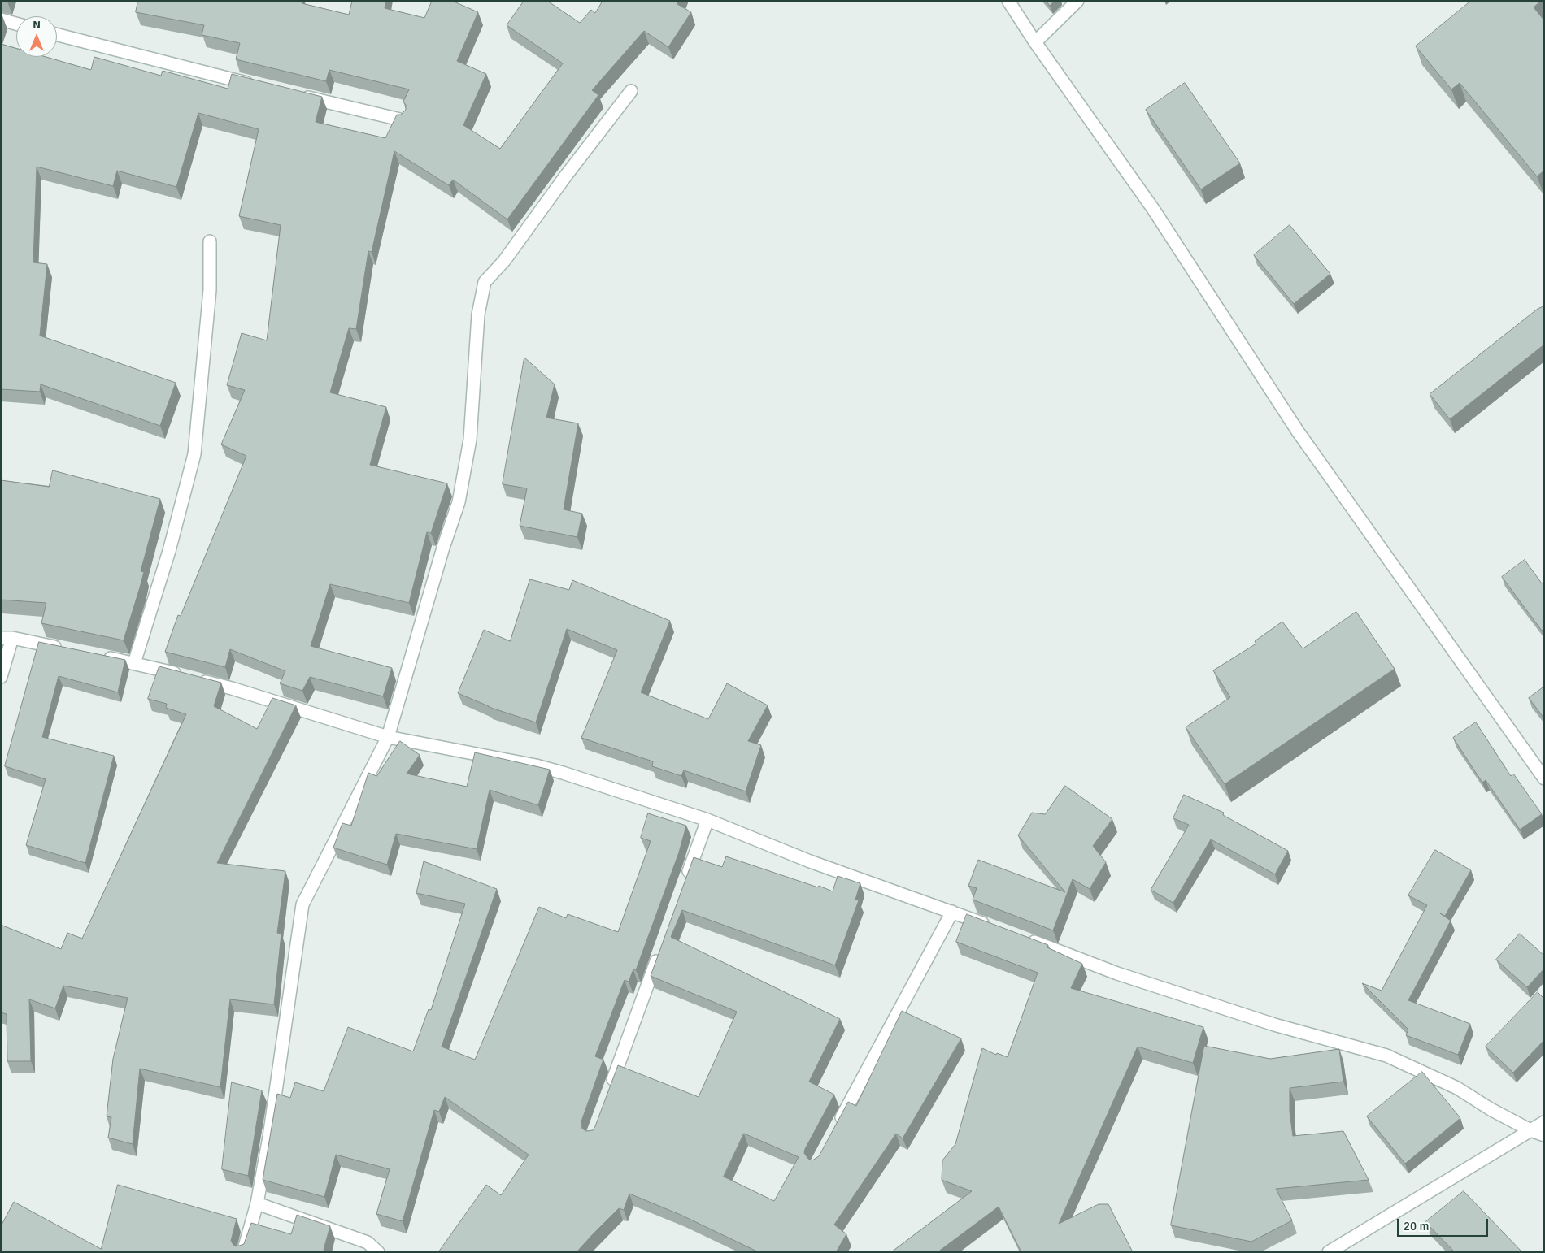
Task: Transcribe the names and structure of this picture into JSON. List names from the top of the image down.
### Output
{
  "scale_bar": "20 m",
  "north": "top"
}
